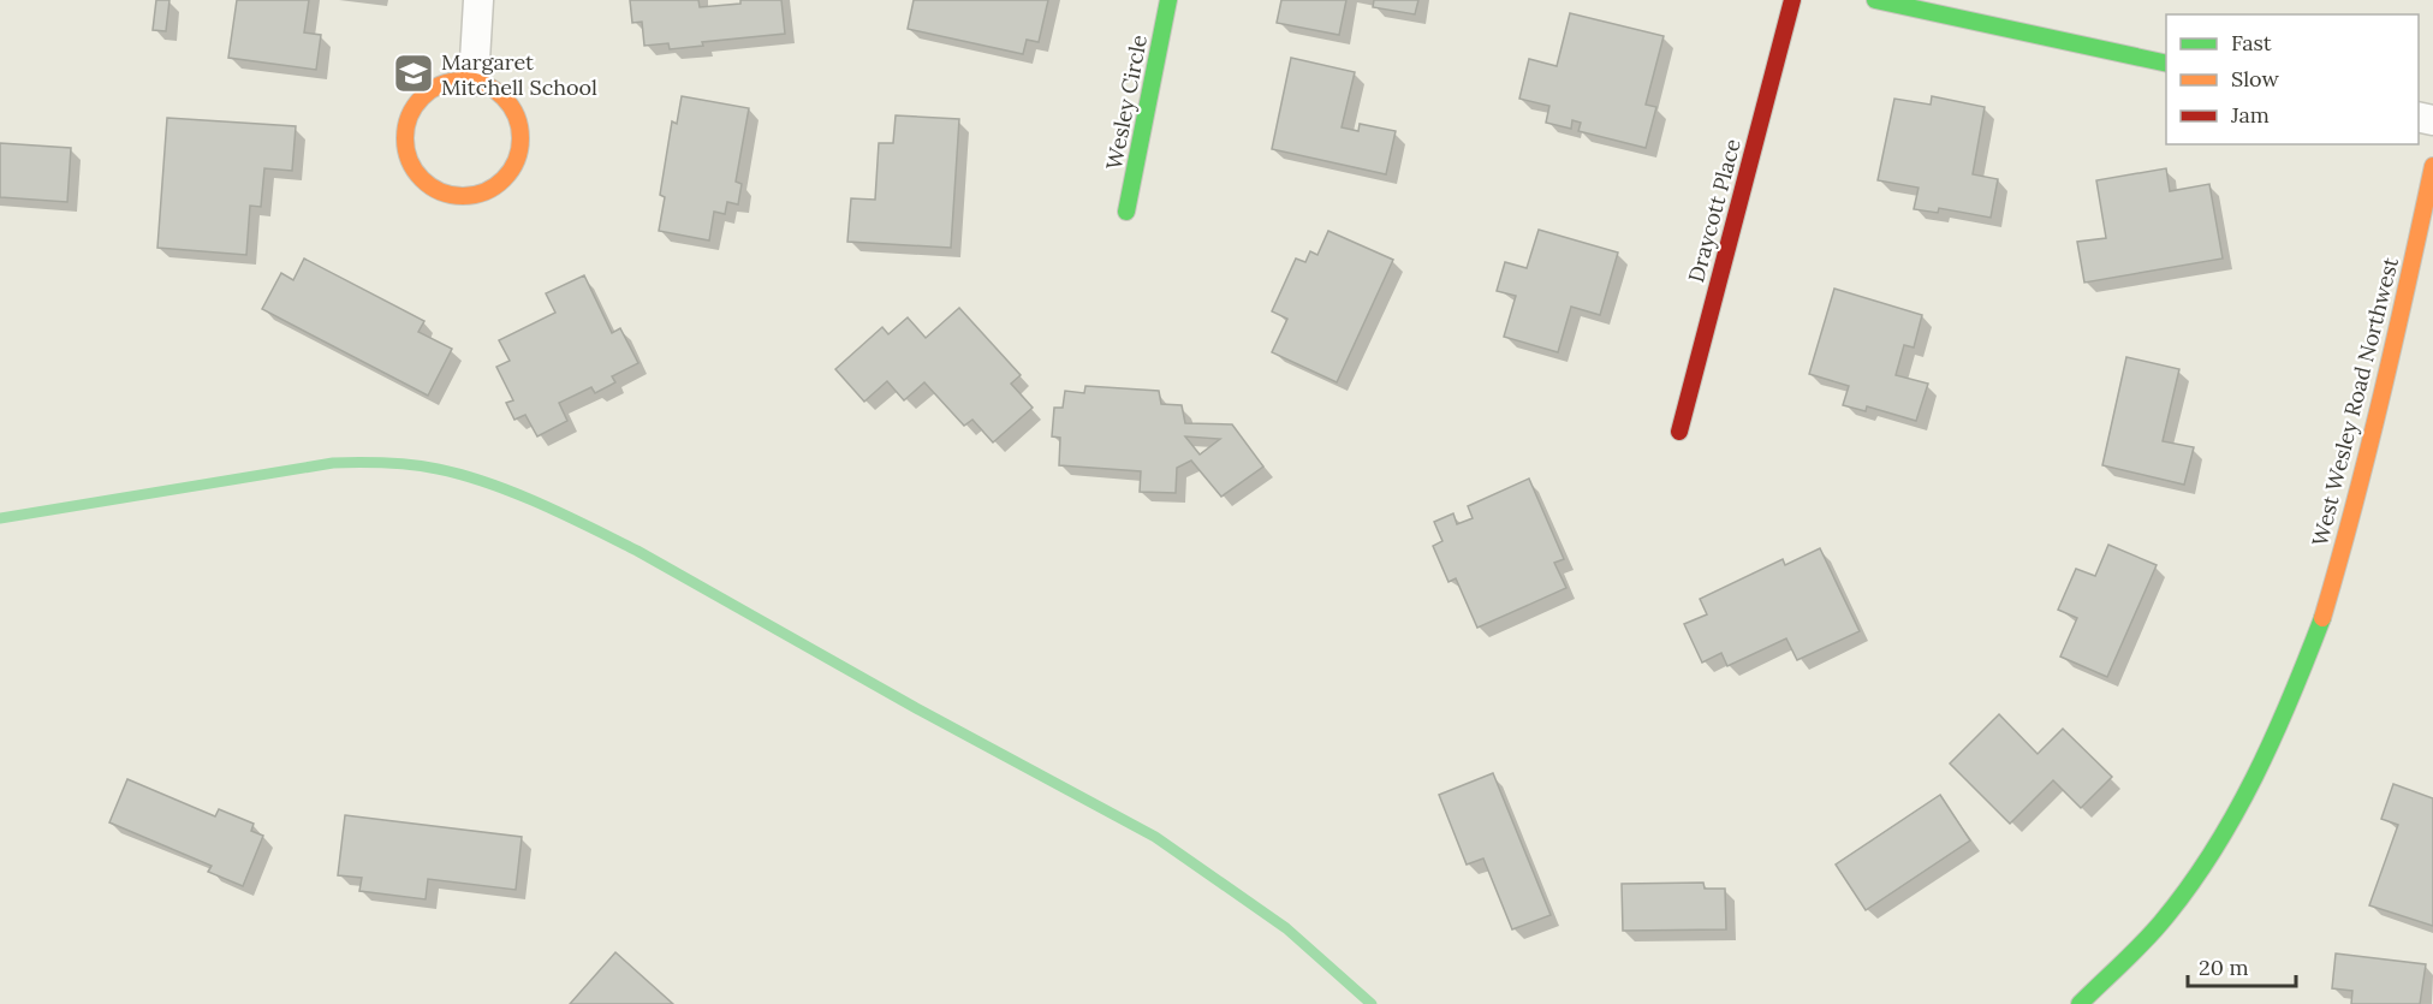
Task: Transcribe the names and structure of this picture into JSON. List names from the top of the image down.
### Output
{
  "streets": {
    "street": ["Wesley Circle", "Draycott Place", "West Wesley Road Northwest"]
  },
  "places": {
    "school or university": ["Margaret Mitchell School"]
  },
  "legend": ["Fast", "Slow", "Jam"],
  "scale_bar": "20 m"
}
